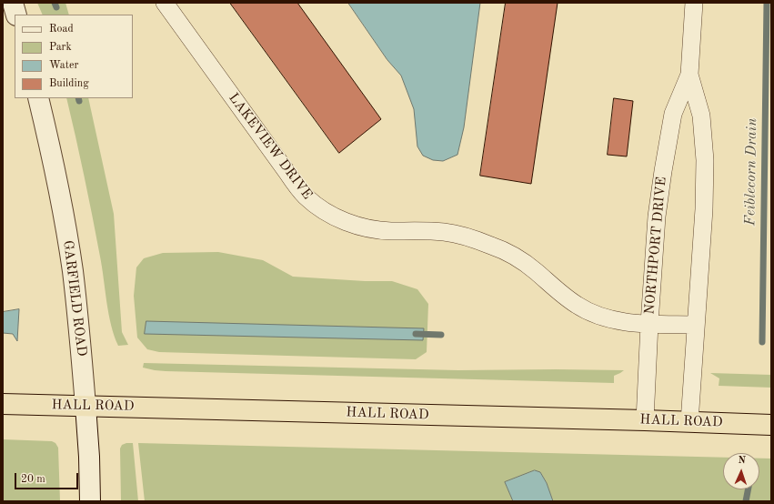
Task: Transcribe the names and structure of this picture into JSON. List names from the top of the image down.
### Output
{
  "streets": {
    "highway": ["HALL ROAD"],
    "street": ["LAKEVIEW DRIVE", "NORTHPORT DRIVE", "GARFIELD ROAD"]
  },
  "crossings": [
    ["LAKEVIEW DRIVE", "NORTHPORT DRIVE"],
    ["NORTHPORT DRIVE", "HALL ROAD"],
    ["GARFIELD ROAD", "HALL ROAD"]
  ],
  "water": ["Feiblecorn Drain"],
  "legend": [
    "Road",
    "Park",
    "Water",
    "Building"
  ],
  "scale_bar": "20 m",
  "north": "top"
}
